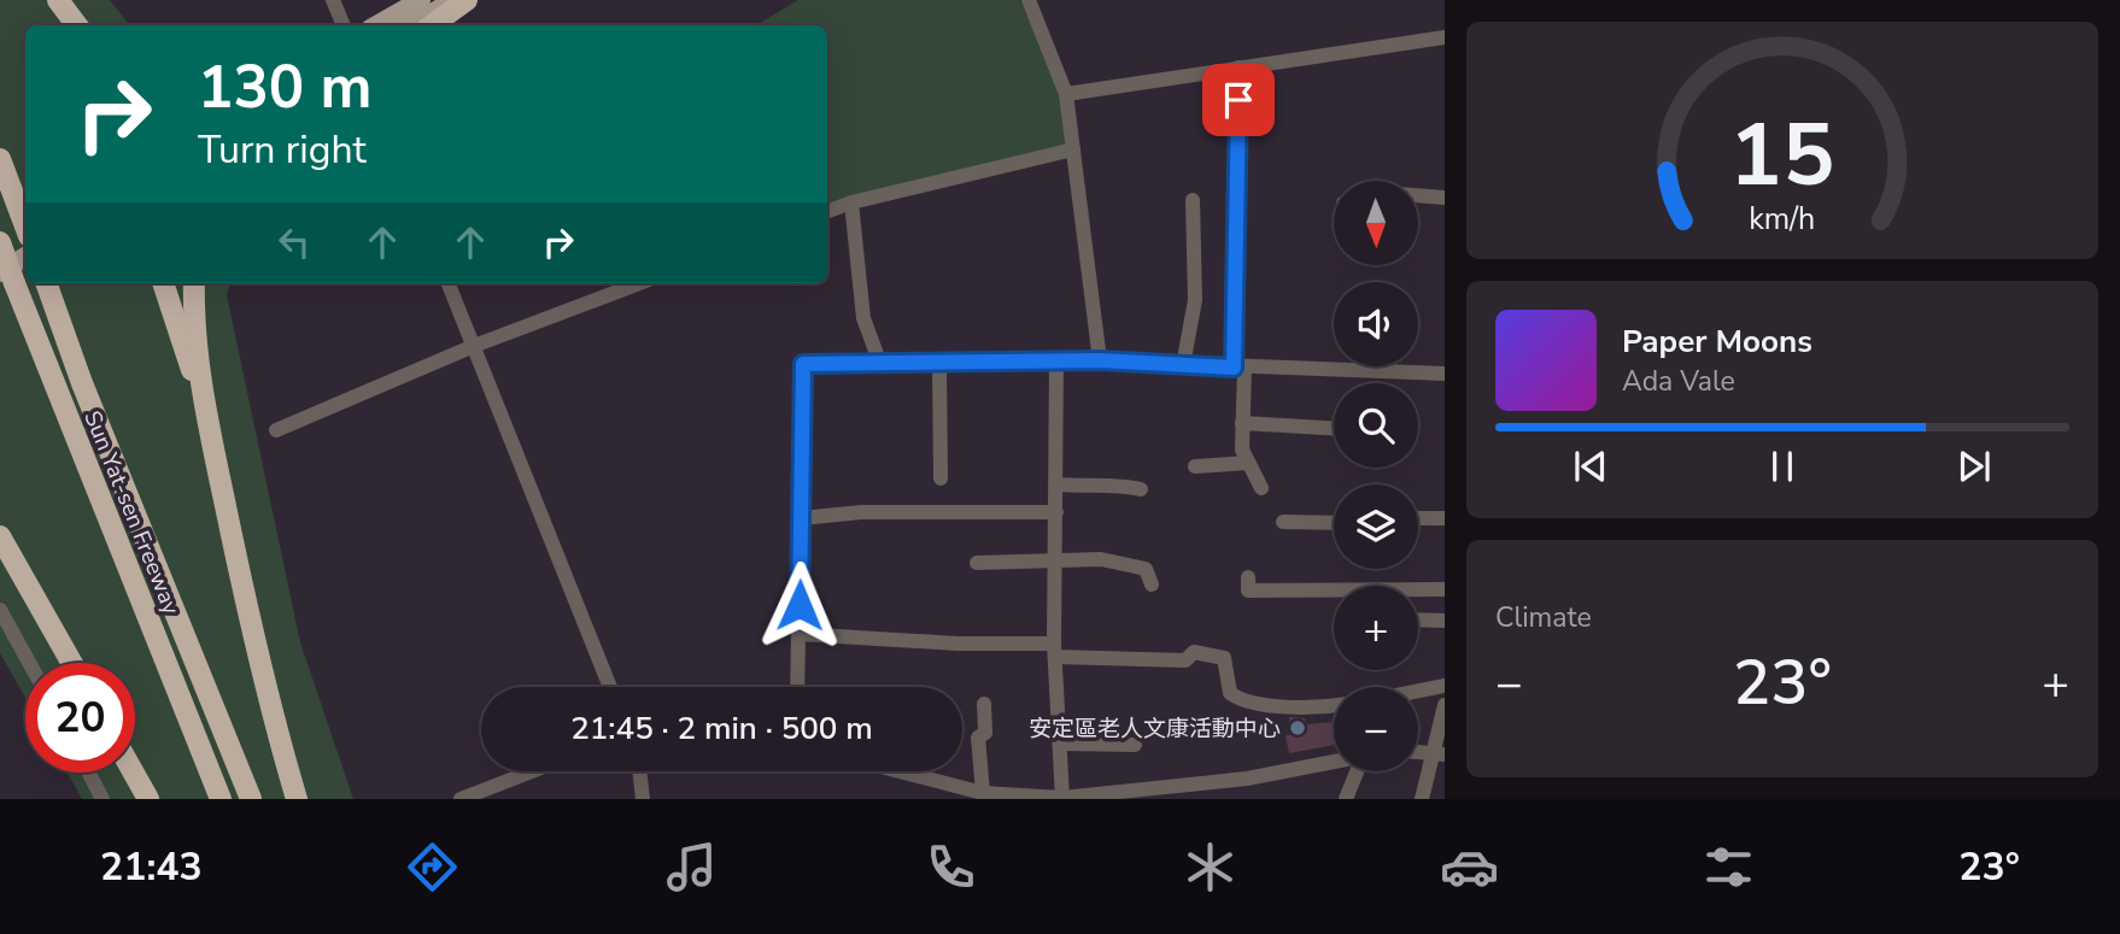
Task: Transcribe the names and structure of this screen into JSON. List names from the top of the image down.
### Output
{
  "streets": {
    "highway": ["Sun Yat-sen Freeway"]
  },
  "places": ["安定區老人文康活動中心"],
  "north": "bottom",
  "page": {
    "turn": ["130 m", "Turn right"],
    "map_buttons": ["+", "−"],
    "song": ["Paper Moons", "Ada Vale"],
    "tile": "Climate",
    "heat": ["−", "23°", "+"],
    "limit": "20",
    "trip": "21:45 · 2 min · 500 m",
    "tabs": ["21:43", "23°"],
    "gauge": ["15", "km/h"]
  }
}
